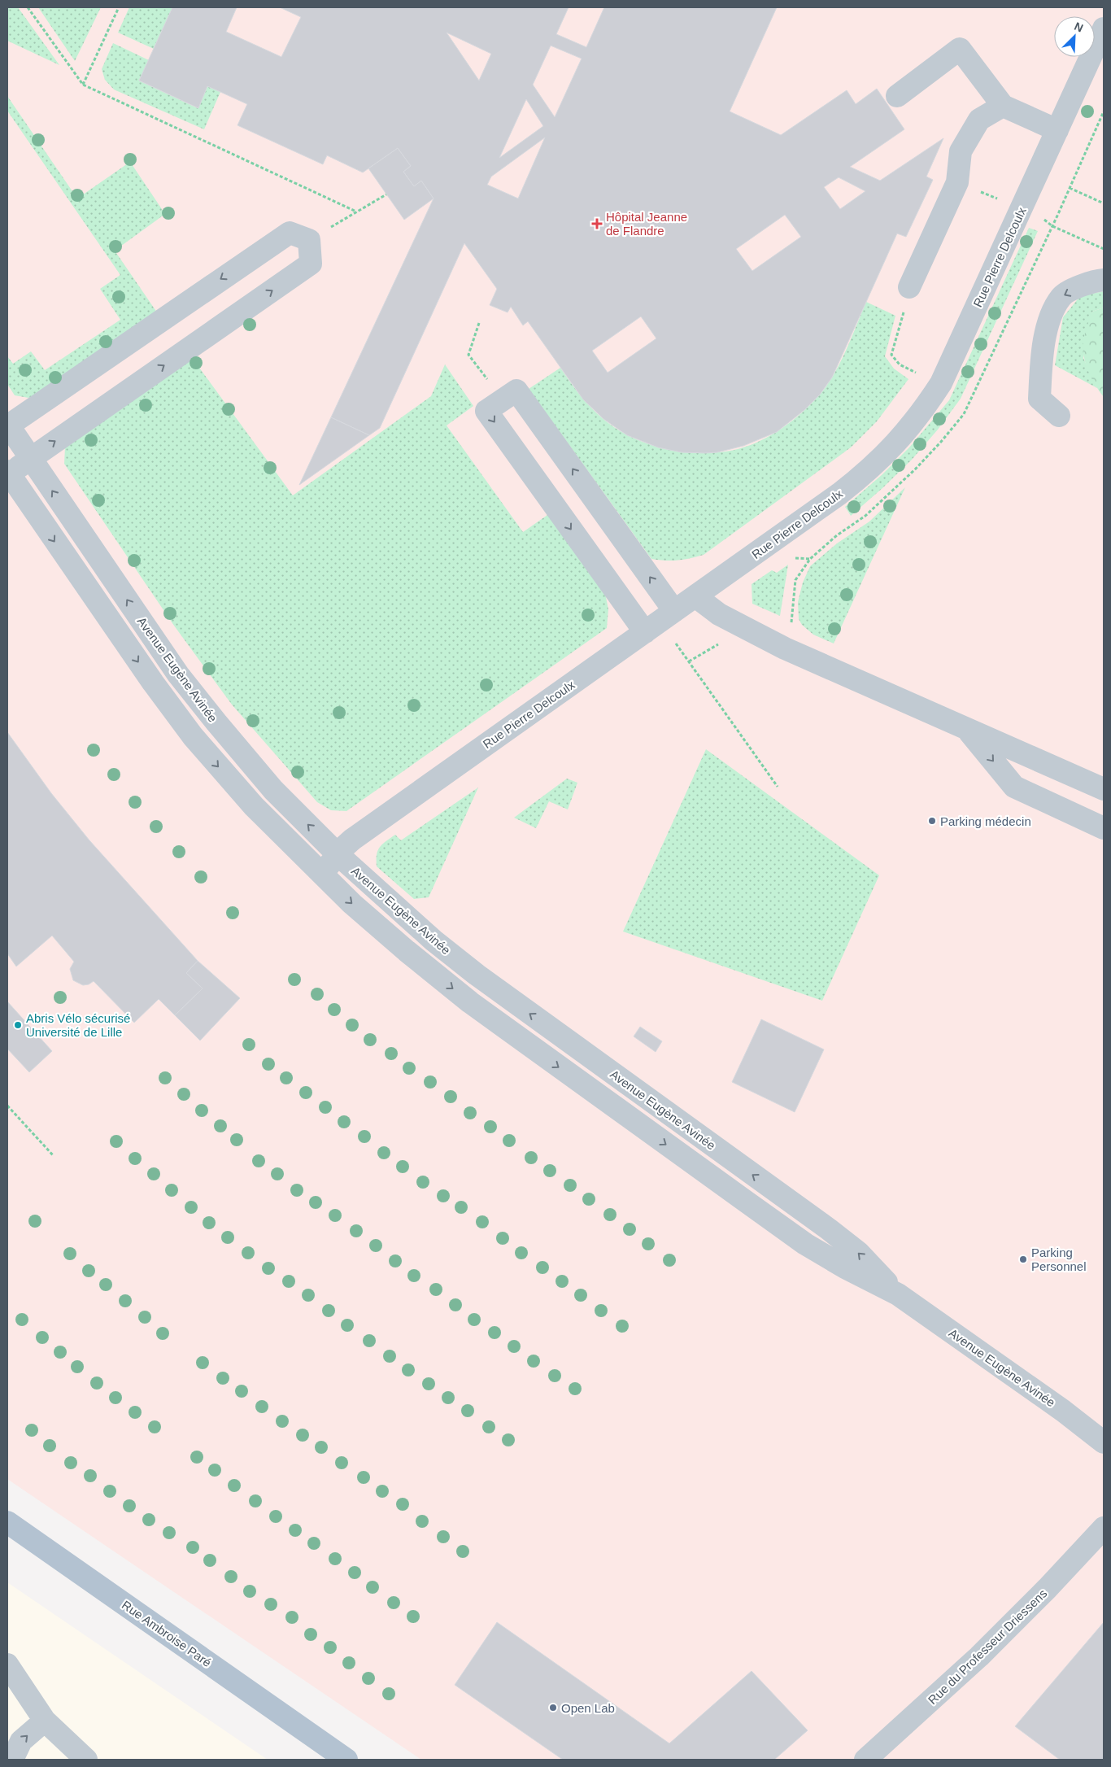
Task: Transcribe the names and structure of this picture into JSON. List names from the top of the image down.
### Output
{
  "streets": {
    "main road": ["Rue Ambroise Paré"],
    "street": ["Rue Pierre Delcoulx", "Avenue Eugène Avinée", "Rue du Professeur Driessens"]
  },
  "crossings": [
    ["Rue Pierre Delcoulx", "Avenue Eugène Avinée"]
  ],
  "places": {
    "health": ["Hôpital Jeanne de Flandre"],
    "other": [
      "Parking médecin",
      "Abris Vélo sécurisé Université de Lille",
      "Parking Personnel",
      "Open Lab"
    ]
  },
  "north": "top right"
}
